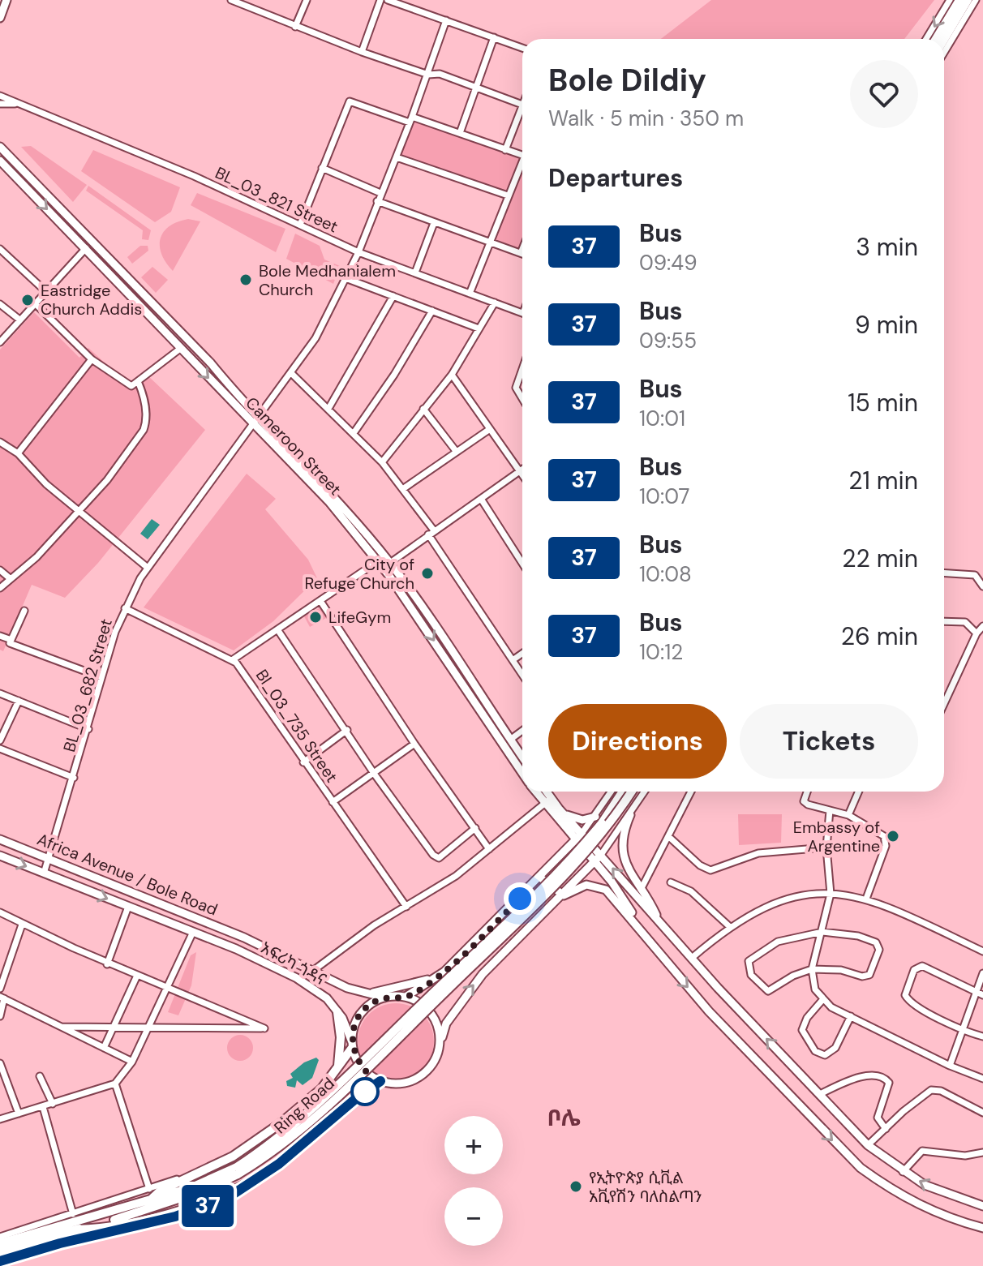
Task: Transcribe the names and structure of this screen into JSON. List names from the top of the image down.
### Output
{
  "streets": {
    "highway": ["Ring Road"],
    "main road": ["Cameroon Street", "Africa Avenue / Bole Road", "አፍሪካ ጎዳና"],
    "street": ["BL_03_821 Street", "BL_03_682 Street", "Bl_03_735 Street"]
  },
  "crossings": [
    ["BL_03_821 Street", "BL_03_682 Street"],
    ["Cameroon Street", "BL_03_682 Street"],
    ["BL_03_682 Street", "Bl_03_735 Street"],
    ["BL_03_682 Street", "Africa Avenue / Bole Road"],
    ["Africa Avenue / Bole Road", "አፍሪካ ጎዳና"]
  ],
  "districts": ["ቦሌ"],
  "places": [
    "Bole Medhanialem Church",
    "Eastridge Church Addis",
    "City of Refuge Church",
    "LifeGym",
    "Embassy of Argentine",
    "የኢትዮጵያ ሲቪል አቪየሽን ባለስልጣን"
  ],
  "lines": ["bus line 37"],
  "page": {
    "on_map": "37",
    "heading": [
      ["Bole Dildiy", "Walk · 5 min · 350 m"],
      "Departures"
    ],
    "list": [
      {
        "mark": "37",
        "name": "Bus",
        "note": "09:49",
        "value": "3 min"
      },
      {
        "mark": "37",
        "name": "Bus",
        "note": "09:55",
        "value": "9 min"
      },
      {
        "mark": "37",
        "name": "Bus",
        "note": "10:01",
        "value": "15 min"
      },
      {
        "mark": "37",
        "name": "Bus",
        "note": "10:07",
        "value": "21 min"
      },
      {
        "mark": "37",
        "name": "Bus",
        "note": "10:08",
        "value": "22 min"
      },
      {
        "mark": "37",
        "name": "Bus",
        "note": "10:12",
        "value": "26 min"
      }
    ],
    "buttons": ["Directions", "Tickets"],
    "map_buttons": ["+", "−"]
  }
}
